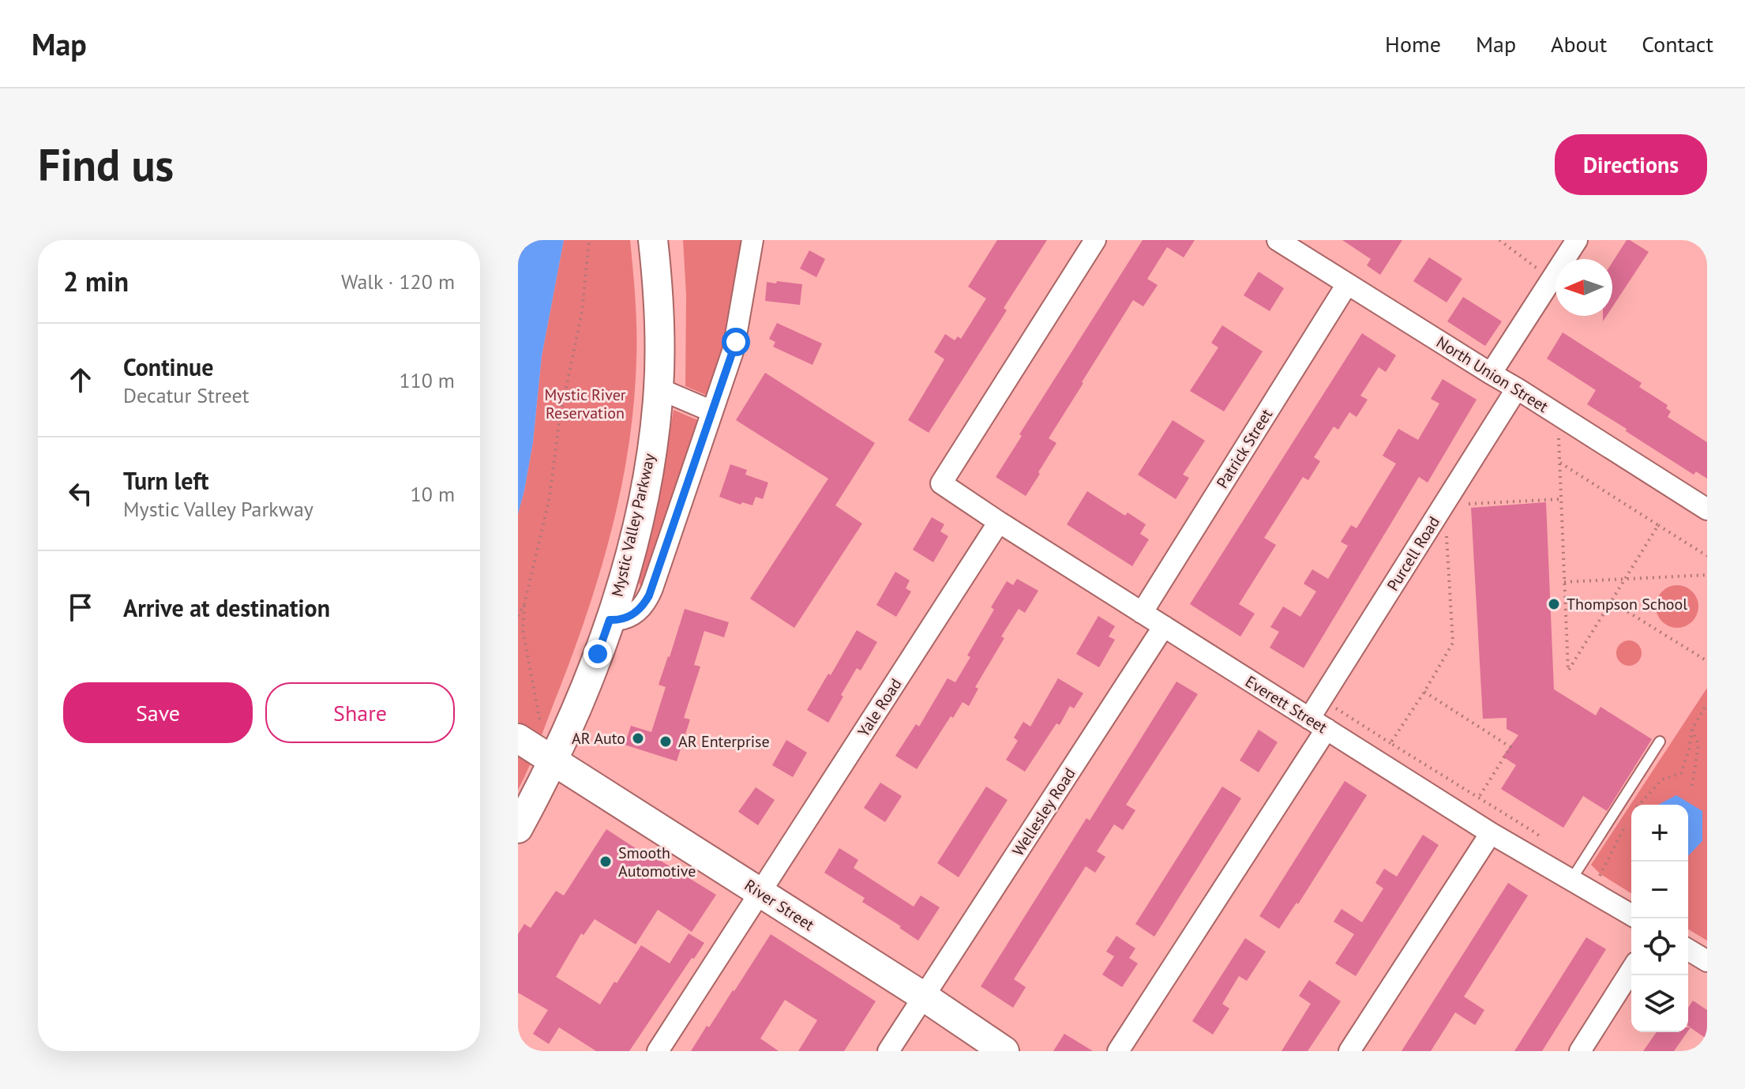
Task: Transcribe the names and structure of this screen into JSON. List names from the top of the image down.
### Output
{
  "streets": {
    "main road": ["Mystic Valley Parkway", "River Street"],
    "street": [
      "North Union Street",
      "Patrick Street",
      "Purcell Road",
      "Everett Street",
      "Yale Road",
      "Wellesley Road"
    ]
  },
  "crossings": [
    ["North Union Street", "Patrick Street"],
    ["North Union Street", "Purcell Road"],
    ["Patrick Street", "Everett Street"],
    ["Mystic Valley Parkway", "River Street"],
    ["Purcell Road", "Everett Street"],
    ["Everett Street", "Yale Road"],
    ["Everett Street", "Wellesley Road"],
    ["Yale Road", "River Street"],
    ["Wellesley Road", "River Street"]
  ],
  "parks": ["Mystic River Reservation"],
  "places": [
    "Thompson School",
    "AR Auto",
    "AR Enterprise",
    "Smooth Automotive"
  ],
  "north": "left",
  "page": {
    "header": "Map",
    "nav": [
      "Home",
      "Map",
      "About",
      "Contact"
    ],
    "buttons": [
      "Directions",
      ["Save", "Share"]
    ],
    "title": "Find us",
    "heading": ["2 min", "Walk · 120 m"],
    "list": [
      ["Continue", "Decatur Street", "110 m"],
      ["Turn left", "Mystic Valley Parkway", "10 m"],
      "Arrive at destination"
    ],
    "map_buttons": ["+", "−"]
  }
}
